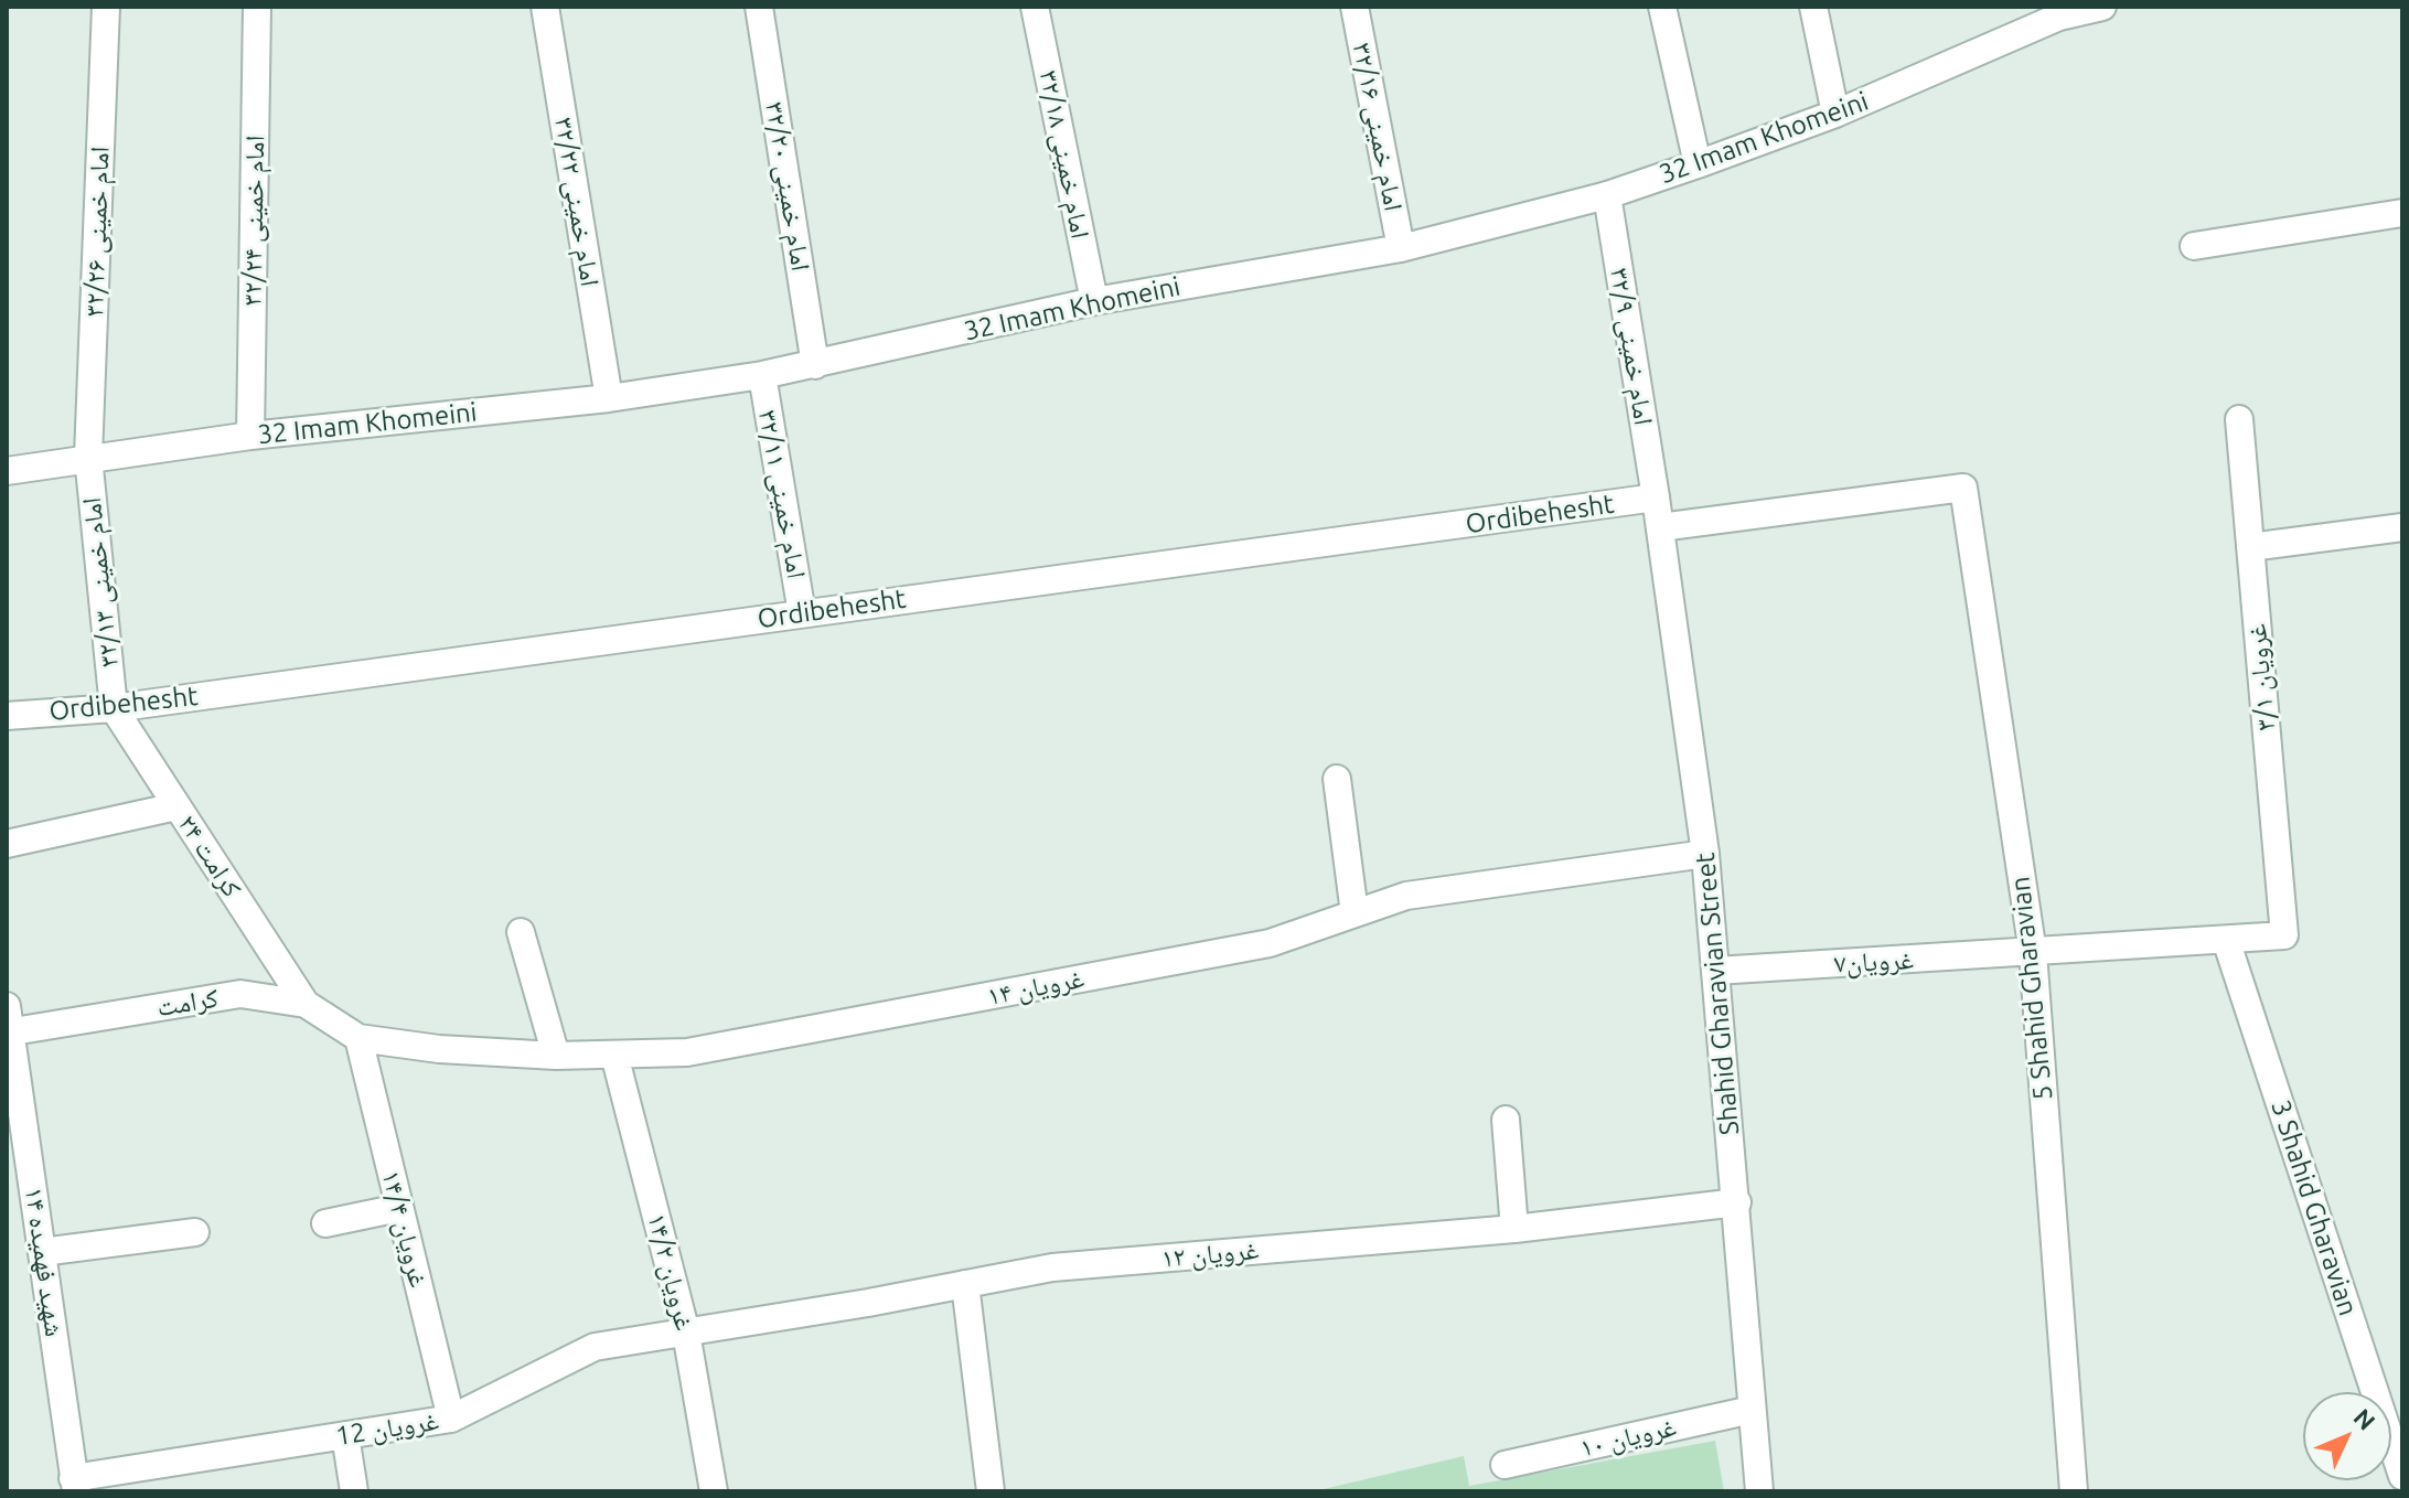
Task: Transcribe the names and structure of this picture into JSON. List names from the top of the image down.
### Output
{
  "streets": {
    "street": [
      "امام خمینی ۳۲/۱۶",
      "32 Imam Khomeini",
      "امام خمینی ۳۲/۱۸",
      "امام خمینی ۳۲/۲۰",
      "امام خمینی ۳۲/۲۲",
      "امام خمینی ۳۲/۲۴",
      "امام خمینی ۳۲/۲۶",
      "امام خمینی ۳۲/۹",
      "امام خمینی ۳۲/۱۱",
      "Ordibehesht",
      "امام خمینی ۳۲/۱۳",
      "غرویان ۳/۱",
      "کرامت ۲۴",
      "غرویان۷",
      "غرویان ۱۴",
      "5 Shahid Gharavian",
      "Shahid Gharavian Street",
      "کرامت",
      "3 Shahid Gharavian",
      "غرویان ۱۴/۴",
      "غرویان ۱۲",
      "شهید فهمیده ۱۴",
      "غرویان ۱۴/۲",
      "غرویان 12",
      "غرویان ۱۰"
    ]
  },
  "crossings": [
    ["امام خمینی ۳۲/۱۶", "32 Imam Khomeini"],
    ["32 Imam Khomeini", "امام خمینی ۳۲/۱۸"],
    ["32 Imam Khomeini", "امام خمینی ۳۲/۲۰"],
    ["32 Imam Khomeini", "امام خمینی ۳۲/۲۲"],
    ["32 Imam Khomeini", "امام خمینی ۳۲/۲۴"],
    ["32 Imam Khomeini", "امام خمینی ۳۲/۲۶"],
    ["32 Imam Khomeini", "امام خمینی ۳۲/۹"],
    ["32 Imam Khomeini", "امام خمینی ۳۲/۱۱"],
    ["32 Imam Khomeini", "امام خمینی ۳۲/۱۳"],
    ["امام خمینی ۳۲/۲۶", "امام خمینی ۳۲/۱۳"],
    ["امام خمینی ۳۲/۹", "Ordibehesht"],
    ["امام خمینی ۳۲/۹", "Shahid Gharavian Street"],
    ["امام خمینی ۳۲/۱۱", "Ordibehesht"],
    ["Ordibehesht", "امام خمینی ۳۲/۱۳"],
    ["Ordibehesht", "کرامت ۲۴"],
    ["Ordibehesht", "Shahid Gharavian Street"],
    ["امام خمینی ۳۲/۱۳", "کرامت ۲۴"],
    ["غرویان ۳/۱", "غرویان۷"],
    ["کرامت ۲۴", "کرامت"],
    ["غرویان۷", "5 Shahid Gharavian"],
    ["غرویان۷", "Shahid Gharavian Street"],
    ["غرویان۷", "3 Shahid Gharavian"],
    ["غرویان ۱۴", "Shahid Gharavian Street"],
    ["غرویان ۱۴", "کرامت"],
    ["غرویان ۱۴", "غرویان ۱۴/۴"],
    ["غرویان ۱۴", "غرویان ۱۴/۲"],
    ["5 Shahid Gharavian", "Shahid Gharavian Street"],
    ["Shahid Gharavian Street", "غرویان ۱۲"],
    ["Shahid Gharavian Street", "غرویان ۱۰"],
    ["کرامت", "غرویان ۱۴/۴"],
    ["کرامت", "شهید فهمیده ۱۴"],
    ["غرویان ۱۴/۴", "غرویان 12"],
    ["غرویان ۱۲", "غرویان ۱۴/۲"],
    ["غرویان ۱۲", "غرویان 12"],
    ["شهید فهمیده ۱۴", "غرویان 12"],
    ["غرویان ۱۴/۲", "غرویان 12"]
  ],
  "north": "top right"
}
